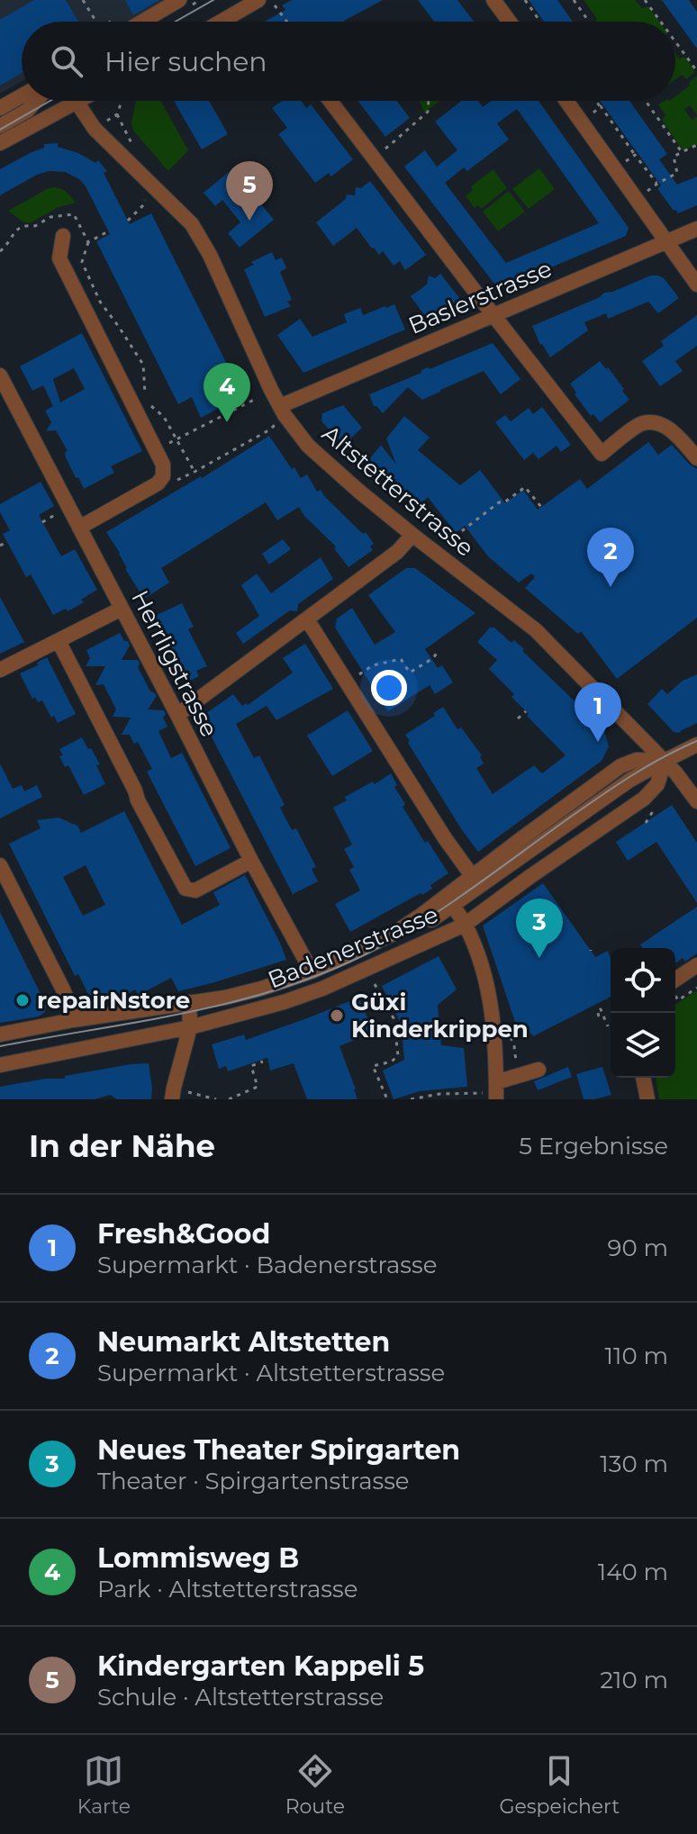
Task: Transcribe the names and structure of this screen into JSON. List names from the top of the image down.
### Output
{
  "streets": {
    "street": [
      "Baslerstrasse",
      "Altstetterstrasse",
      "Herrligstrasse",
      "Badenerstrasse"
    ]
  },
  "crossings": [
    ["Baslerstrasse", "Altstetterstrasse"],
    ["Altstetterstrasse", "Badenerstrasse"],
    ["Herrligstrasse", "Badenerstrasse"]
  ],
  "places": ["repairNstore", "Güxi Kinderkrippen"],
  "page": {
    "search": "Hier suchen",
    "pins": [
      "5",
      "4",
      "2",
      "1",
      "3"
    ],
    "heading": ["In der Nähe", "5 Ergebnisse"],
    "list": [
      {
        "mark": "1",
        "name": "Fresh&Good",
        "note": "Supermarkt · Badenerstrasse",
        "value": "90 m"
      },
      {
        "mark": "2",
        "name": "Neumarkt Altstetten",
        "note": "Supermarkt · Altstetterstrasse",
        "value": "110 m"
      },
      {
        "mark": "3",
        "name": "Neues Theater Spirgarten",
        "note": "Theater · Spirgartenstrasse",
        "value": "130 m"
      },
      {
        "mark": "4",
        "name": "Lommisweg B",
        "note": "Park · Altstetterstrasse",
        "value": "140 m"
      },
      {
        "mark": "5",
        "name": "Kindergarten Kappeli 5",
        "note": "Schule · Altstetterstrasse",
        "value": "210 m"
      }
    ],
    "nav": ["Karte", "Route", "Gespeichert"]
  }
}
